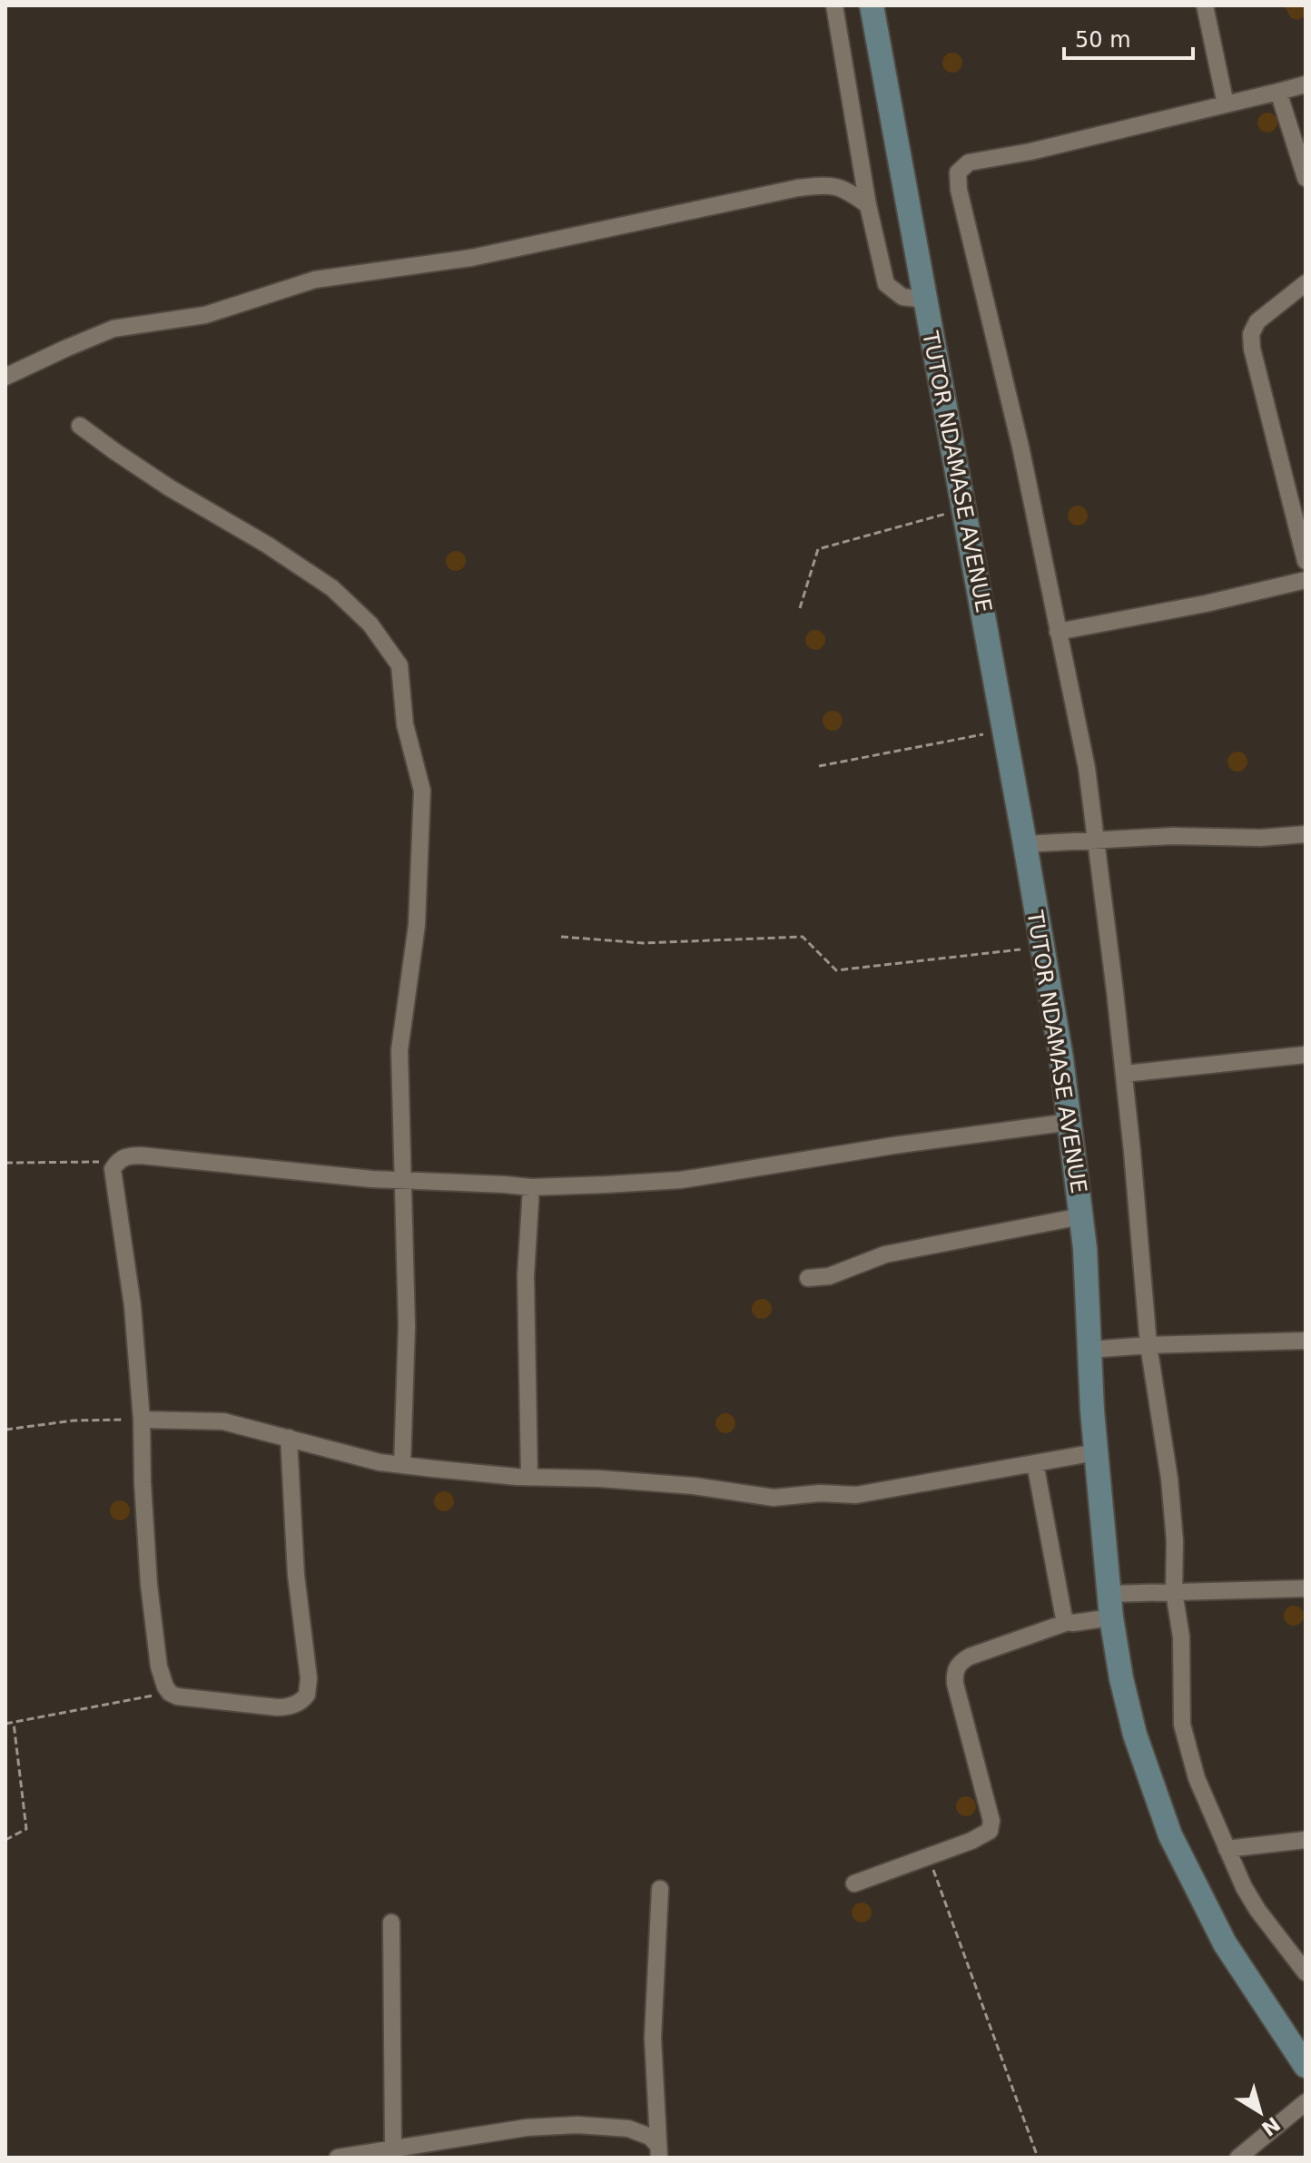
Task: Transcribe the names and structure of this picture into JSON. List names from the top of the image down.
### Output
{
  "streets": {
    "street": ["TUTOR NDAMASE AVENUE"]
  },
  "scale_bar": "50 m",
  "north": "bottom right"
}
